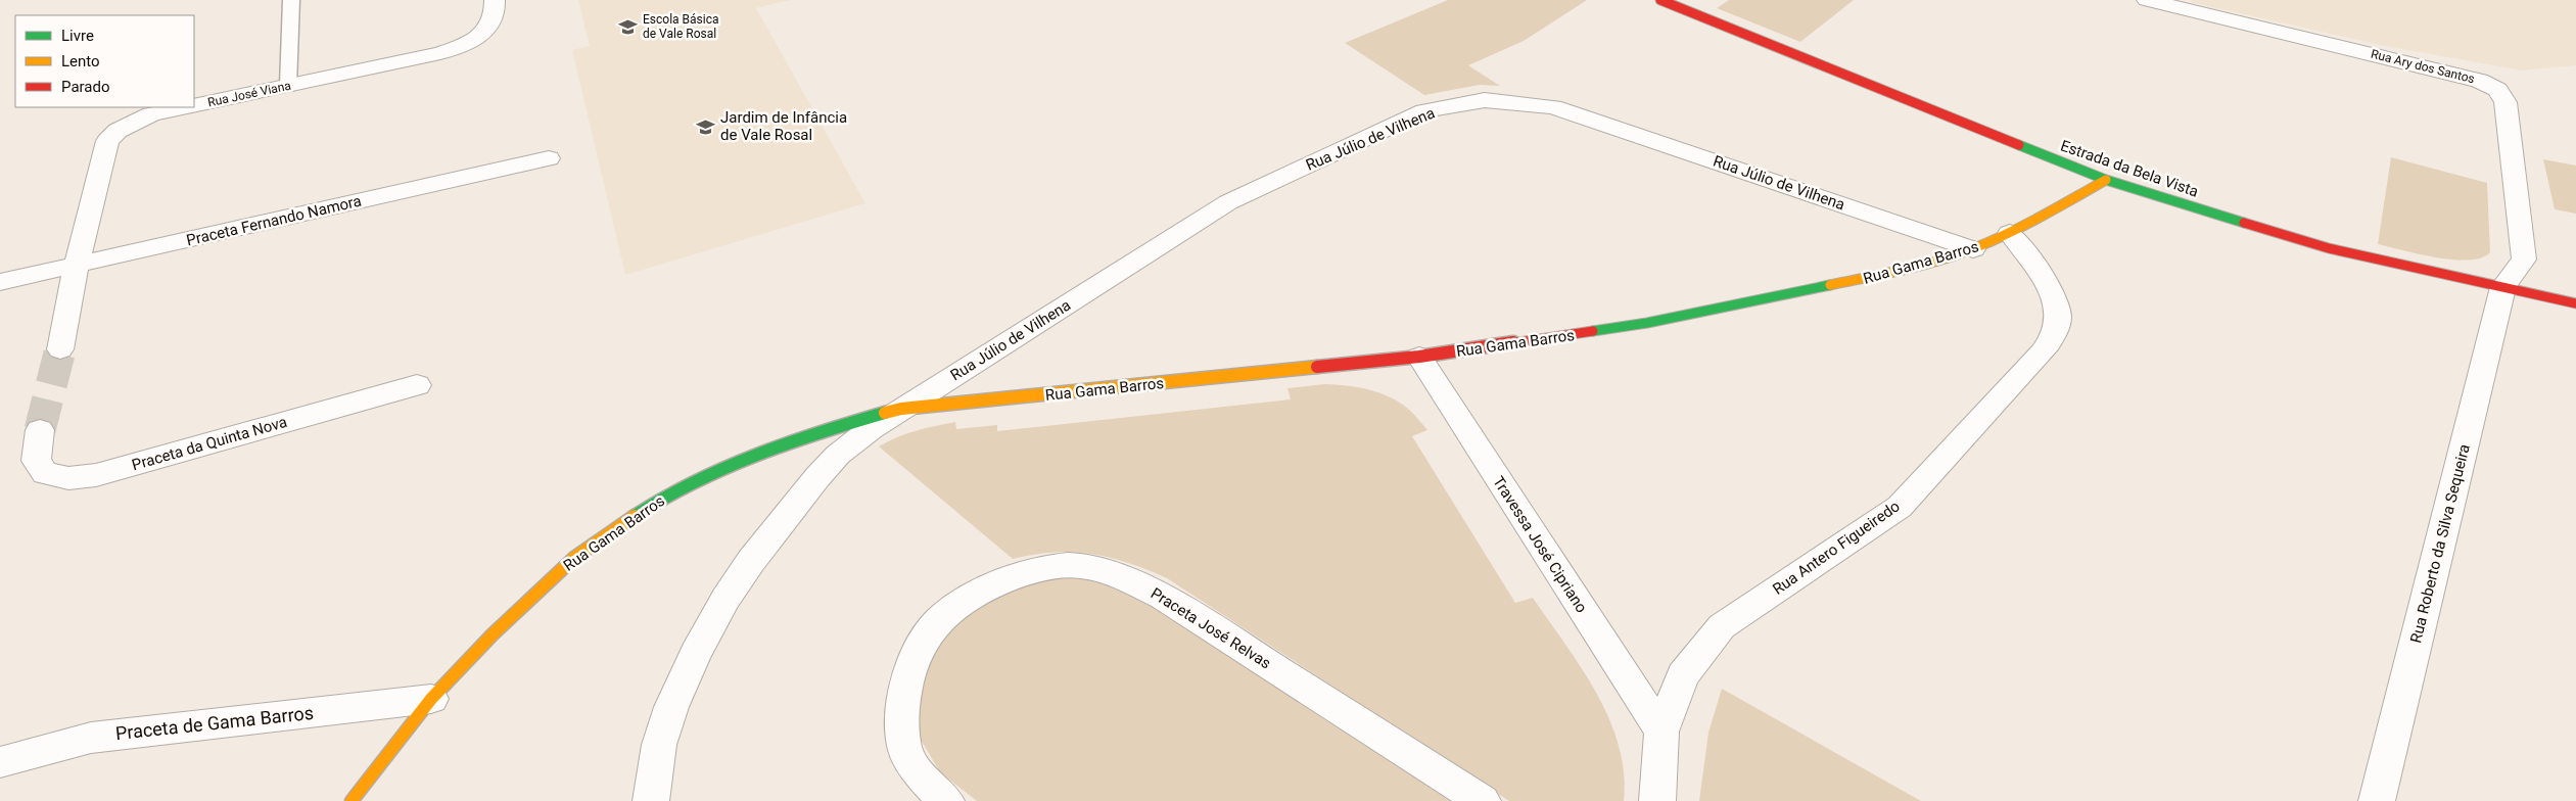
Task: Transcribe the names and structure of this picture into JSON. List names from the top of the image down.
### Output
{
  "streets": {
    "street": [
      "Rua Ary dos Santos",
      "Rua José Viana",
      "Rua Júlio de Vilhena",
      "Estrada da Bela Vista",
      "Praceta Fernando Namora",
      "Rua Gama Barros",
      "Praceta da Quinta Nova",
      "Rua Roberto da Silva Sequeira",
      "Travessa José Cipriano",
      "Rua Antero Figueiredo",
      "Praceta José Relvas",
      "Praceta de Gama Barros"
    ]
  },
  "crossings": [
    ["Rua Ary dos Santos", "Estrada da Bela Vista"],
    ["Rua Ary dos Santos", "Rua Roberto da Silva Sequeira"],
    ["Rua José Viana", "Praceta Fernando Namora"],
    ["Rua Júlio de Vilhena", "Rua Gama Barros"],
    ["Estrada da Bela Vista", "Rua Gama Barros"],
    ["Estrada da Bela Vista", "Rua Roberto da Silva Sequeira"],
    ["Rua Gama Barros", "Travessa José Cipriano"],
    ["Rua Gama Barros", "Rua Antero Figueiredo"],
    ["Rua Gama Barros", "Praceta de Gama Barros"],
    ["Travessa José Cipriano", "Rua Antero Figueiredo"]
  ],
  "places": {
    "school or university": ["Escola Básica de Vale Rosal", "Jardim de Infância de Vale Rosal"]
  },
  "legend": ["Livre", "Lento", "Parado"]
}
